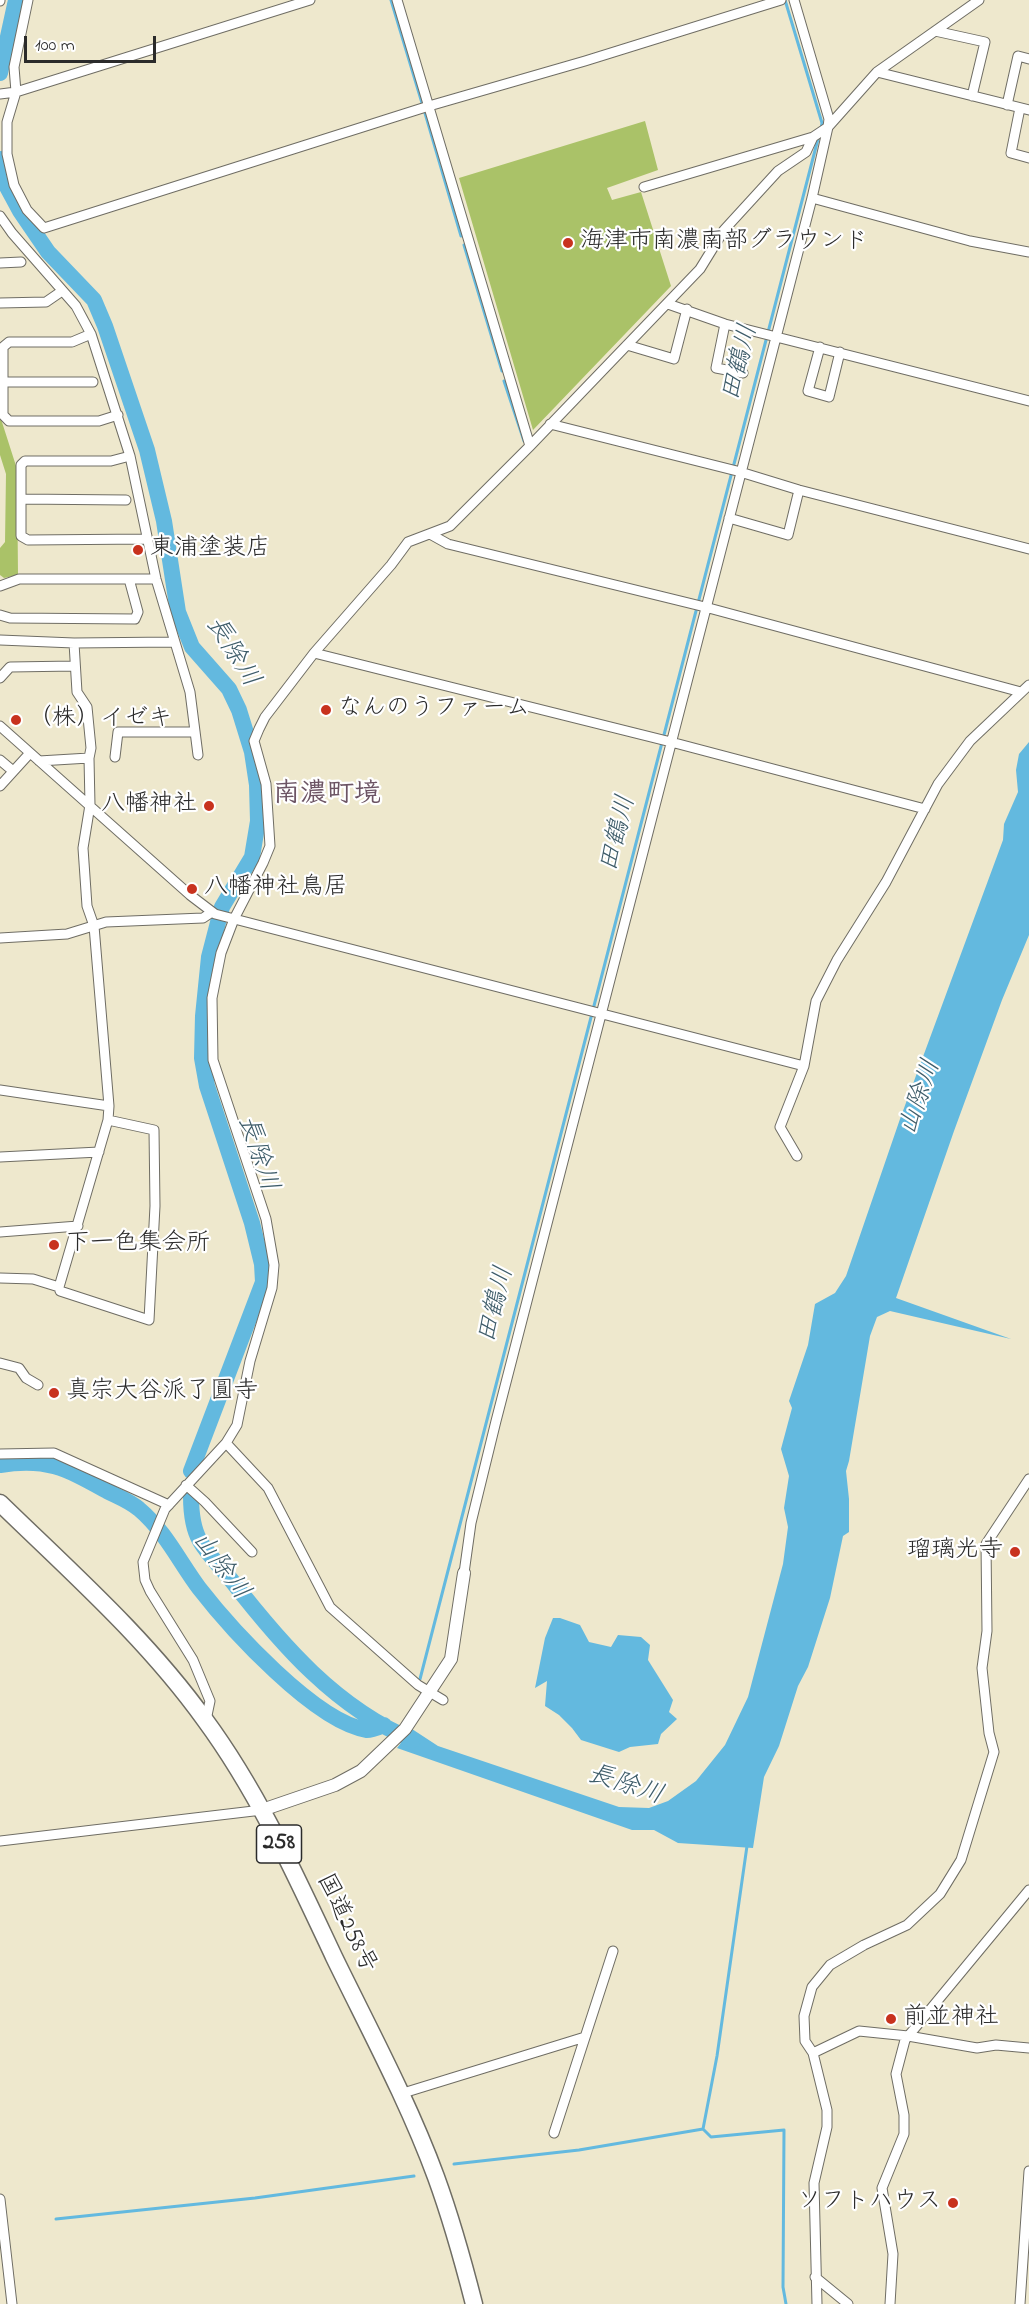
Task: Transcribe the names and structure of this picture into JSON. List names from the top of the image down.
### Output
{
  "streets": {
    "highway": ["258", "国道258号"]
  },
  "districts": ["南濃町境"],
  "water": ["田鶴川", "長除川", "山除川"],
  "places": [
    "海津市南濃南部グラウンド",
    "東浦塗装店",
    "なんのうファーム",
    "（株）イゼキ",
    "八幡神社",
    "八幡神社鳥居",
    "下一色集会所",
    "真宗大谷派了圓寺",
    "瑠璃光寺",
    "前並神社",
    "ソフトハウス"
  ],
  "scale_bar": "100 m"
}
